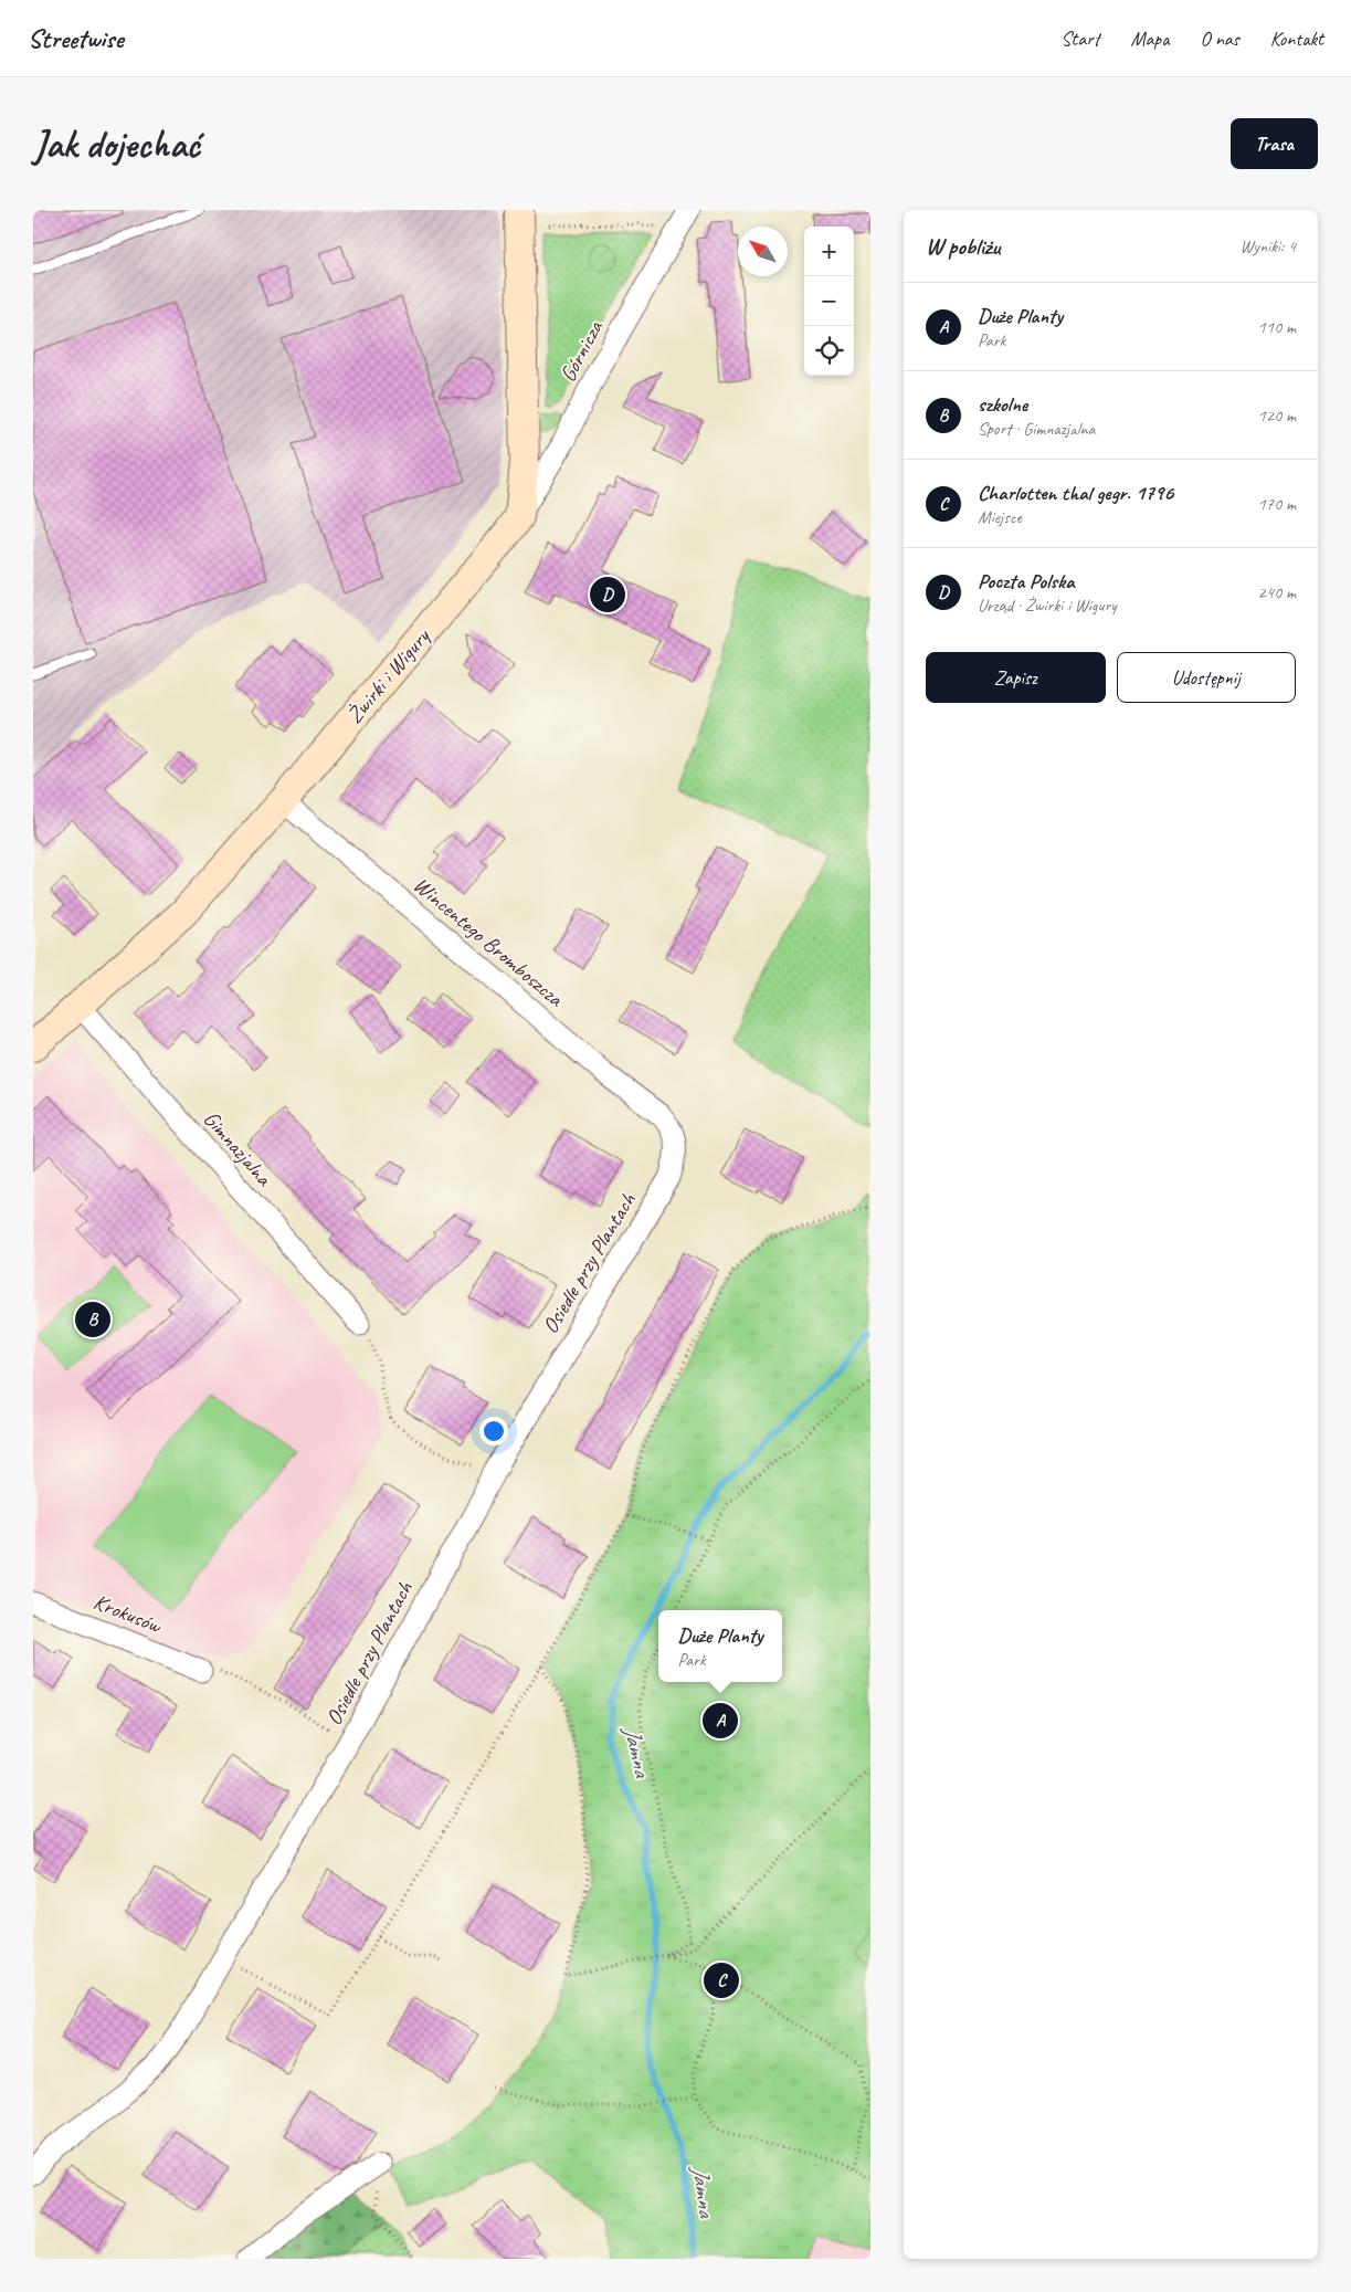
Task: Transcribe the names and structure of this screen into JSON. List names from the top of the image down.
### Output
{
  "streets": {
    "street": [
      "Górnicza",
      "Żwirki i Wigury",
      "Wincentego Bromboszcza",
      "Gimnazjalna",
      "Osiedle przy Plantach",
      "Krokusów"
    ]
  },
  "crossings": [
    ["Górnicza", "Żwirki i Wigury"],
    ["Żwirki i Wigury", "Wincentego Bromboszcza"],
    ["Żwirki i Wigury", "Gimnazjalna"],
    ["Wincentego Bromboszcza", "Osiedle przy Plantach"]
  ],
  "water": ["Jamna"],
  "north": "top left",
  "page": {
    "header": "Streetwise",
    "nav": [
      "Start",
      "Mapa",
      "O nas",
      "Kontakt"
    ],
    "buttons": [
      "Trasa",
      ["Zapisz", "Udostępnij"]
    ],
    "title": "Jak dojechać",
    "heading": ["W pobliżu", "Wyniki: 4"],
    "map_buttons": ["+", "−"],
    "list": [
      {
        "mark": "A",
        "name": "Duże Planty",
        "note": "Park",
        "value": "110 m"
      },
      {
        "mark": "B",
        "name": "szkolne",
        "note": "Sport · Gimnazjalna",
        "value": "120 m"
      },
      {
        "mark": "C",
        "name": "Charlotten thal gegr. 1796",
        "note": "Miejsce",
        "value": "170 m"
      },
      {
        "mark": "D",
        "name": "Poczta Polska",
        "note": "Urząd · Żwirki i Wigury",
        "value": "240 m"
      }
    ],
    "pins": [
      "D",
      "B",
      "A",
      "C"
    ],
    "popup": ["Duże Planty", "Park"]
  }
}
